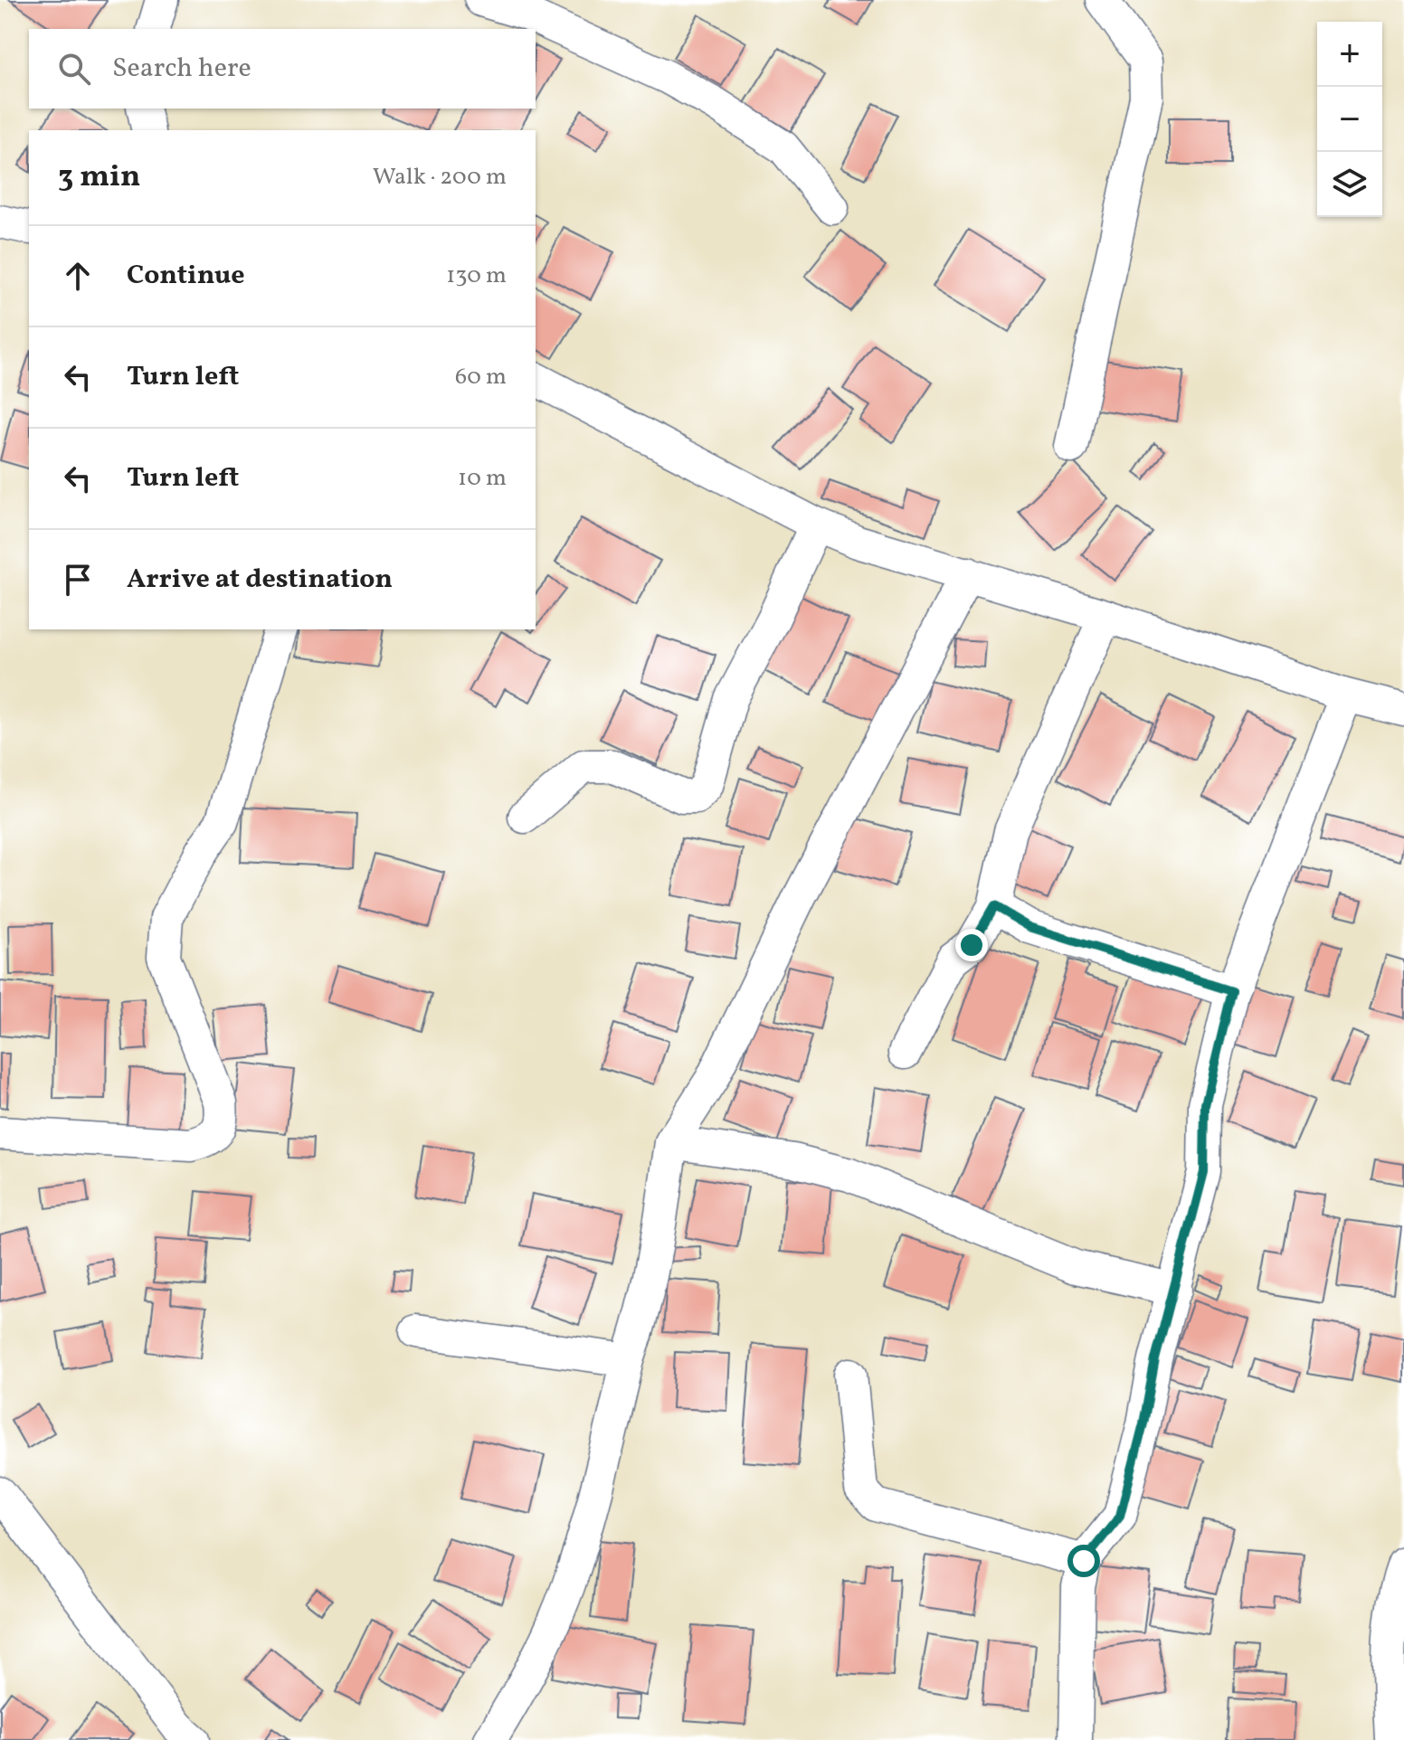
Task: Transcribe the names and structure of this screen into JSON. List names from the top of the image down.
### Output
{
  "page": {
    "map_buttons": ["+", "−"],
    "search": "Search here",
    "heading": ["3 min", "Walk · 200 m"],
    "list": [
      ["Continue", "130 m"],
      ["Turn left", "60 m"],
      ["Turn left", "10 m"],
      "Arrive at destination"
    ]
  }
}
